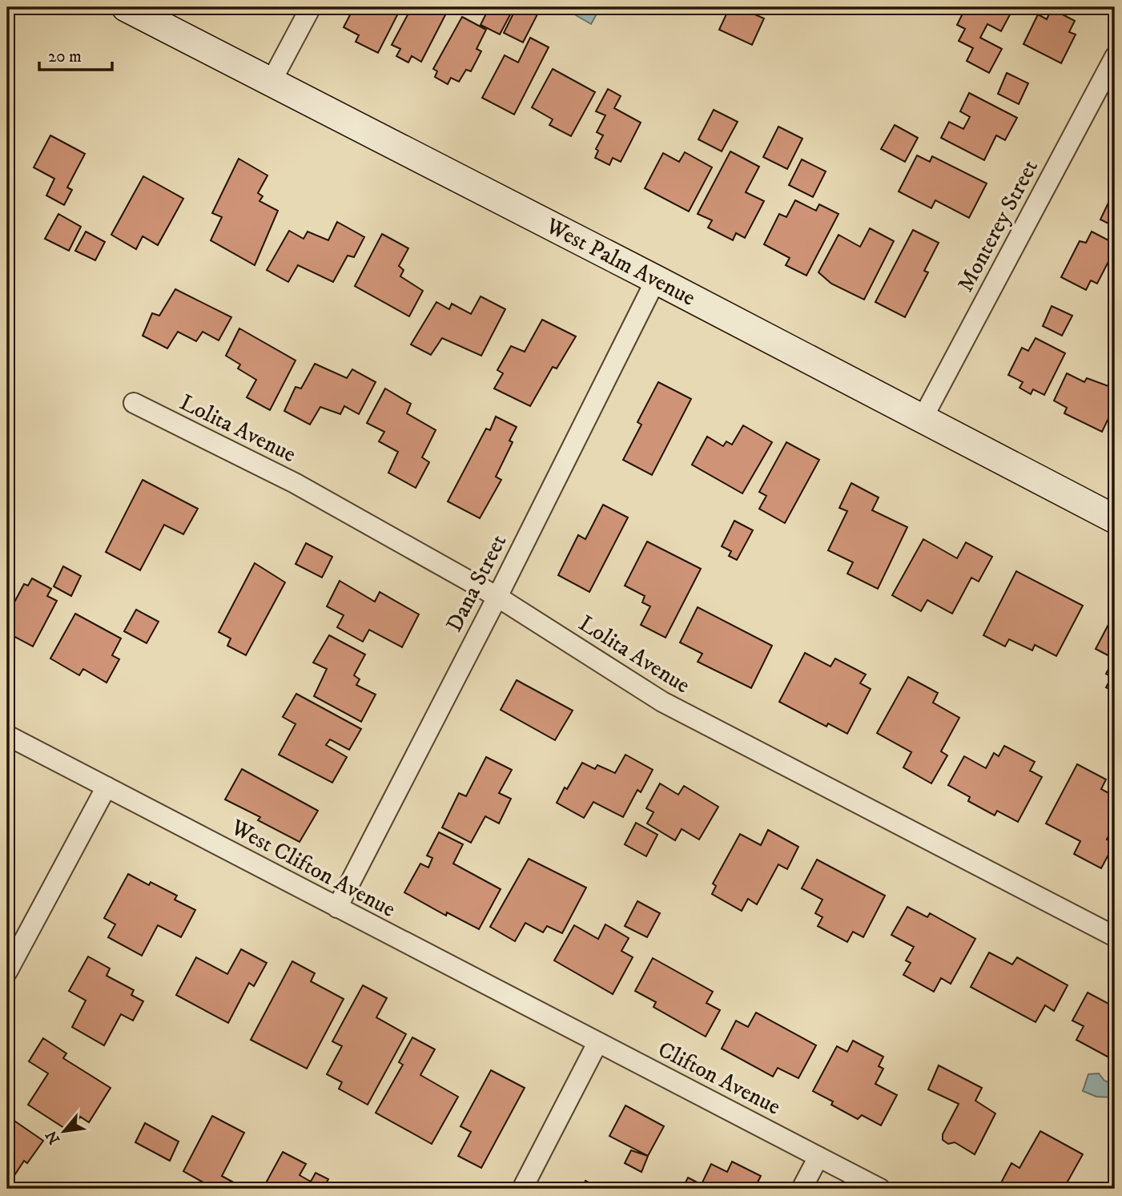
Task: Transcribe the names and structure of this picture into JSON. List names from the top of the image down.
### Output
{
  "streets": {
    "street": [
      "Monterey Street",
      "West Palm Avenue",
      "Lolita Avenue",
      "Dana Street",
      "West Clifton Avenue",
      "Clifton Avenue"
    ]
  },
  "crossings": [
    ["Monterey Street", "West Palm Avenue"],
    ["West Palm Avenue", "Dana Street"],
    ["Lolita Avenue", "Dana Street"],
    ["Dana Street", "West Clifton Avenue"],
    ["West Clifton Avenue", "Clifton Avenue"]
  ],
  "scale_bar": "20 m",
  "north": "bottom left"
}
